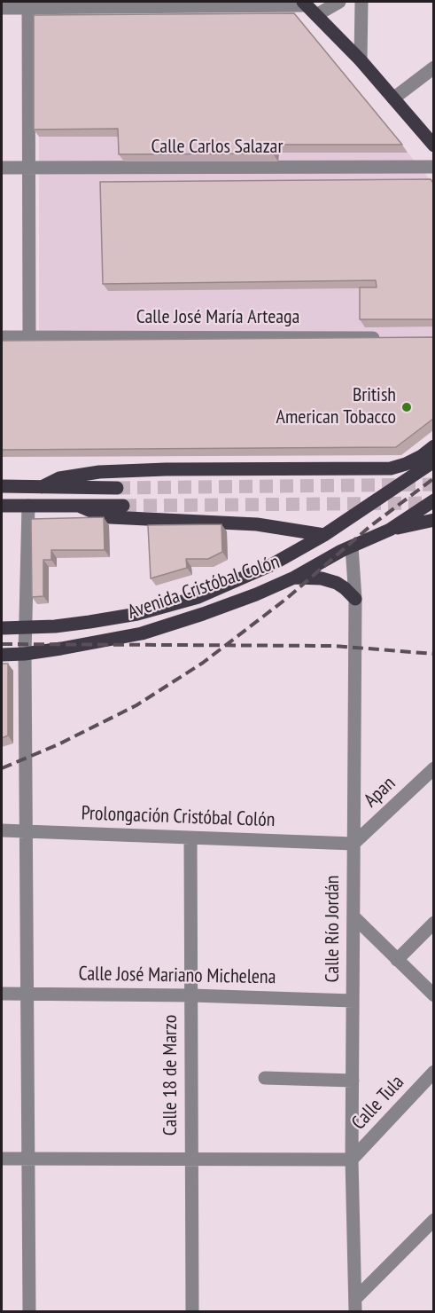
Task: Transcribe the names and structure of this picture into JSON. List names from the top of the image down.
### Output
{
  "streets": {
    "main road": ["Avenida Cristóbal Colón"],
    "street": [
      "Calle Carlos Salazar",
      "Calle José María Arteaga",
      "Apan",
      "Prolongación Cristóbal Colón",
      "Calle Río Jordán",
      "Calle José Mariano Michelena",
      "Calle 18 de Marzo",
      "Calle Tula"
    ]
  },
  "crossings": [
    ["Avenida Cristóbal Colón", "Calle Río Jordán"],
    ["Apan", "Prolongación Cristóbal Colón"],
    ["Apan", "Calle Río Jordán"],
    ["Prolongación Cristóbal Colón", "Calle Río Jordán"],
    ["Prolongación Cristóbal Colón", "Calle 18 de Marzo"],
    ["Calle Río Jordán", "Calle José Mariano Michelena"],
    ["Calle Río Jordán", "Calle Tula"],
    ["Calle José Mariano Michelena", "Calle 18 de Marzo"]
  ],
  "places": ["British American Tobacco"]
}
